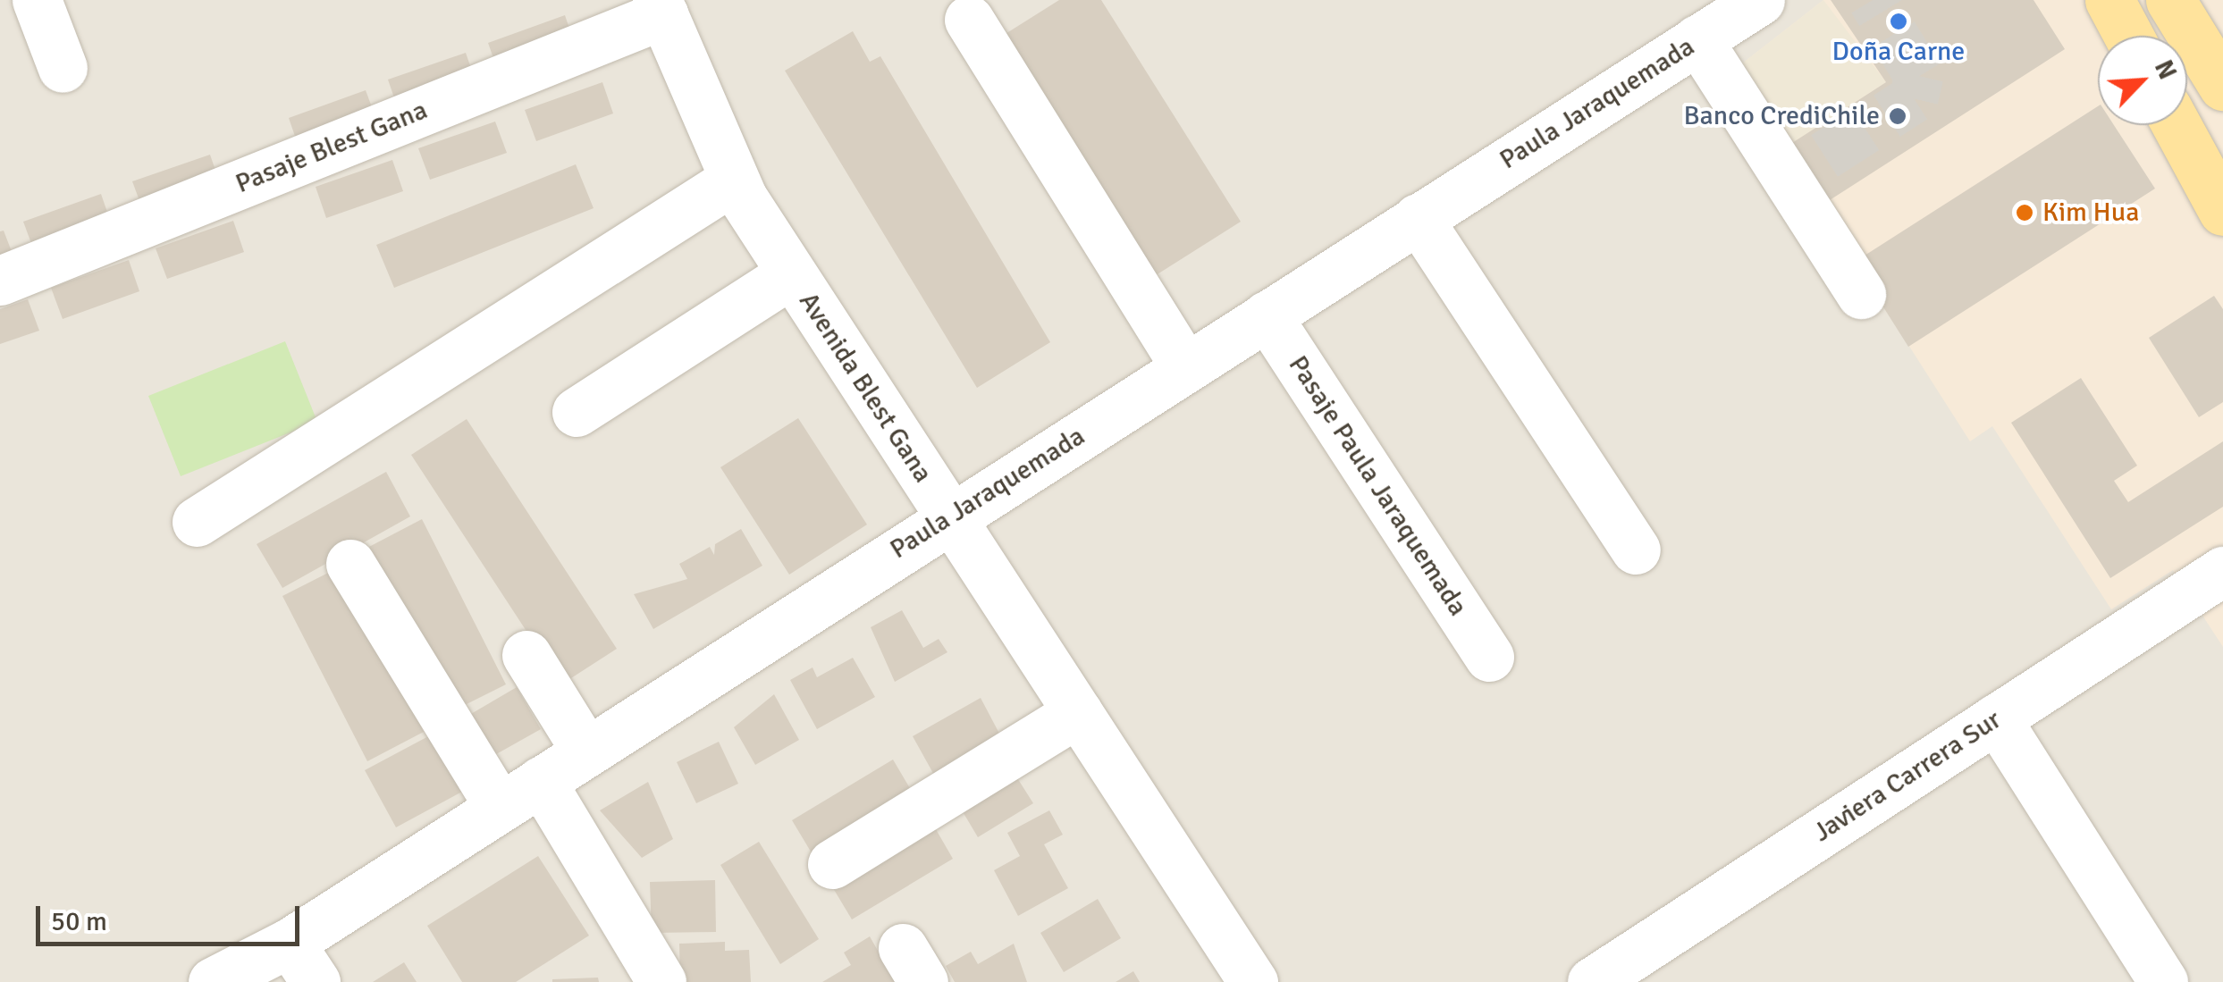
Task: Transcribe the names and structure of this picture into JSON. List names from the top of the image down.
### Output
{
  "streets": {
    "street": [
      "Paula Jaraquemada",
      "Pasaje Blest Gana",
      "Avenida Blest Gana",
      "Pasaje Paula Jaraquemada",
      "Javiera Carrera Sur"
    ]
  },
  "crossings": [
    ["Paula Jaraquemada", "Avenida Blest Gana"],
    ["Paula Jaraquemada", "Pasaje Paula Jaraquemada"],
    ["Pasaje Blest Gana", "Avenida Blest Gana"]
  ],
  "places": ["Doña Carne", "Banco CrediChile", "Kim Hua"],
  "scale_bar": "50 m",
  "north": "top right"
}
